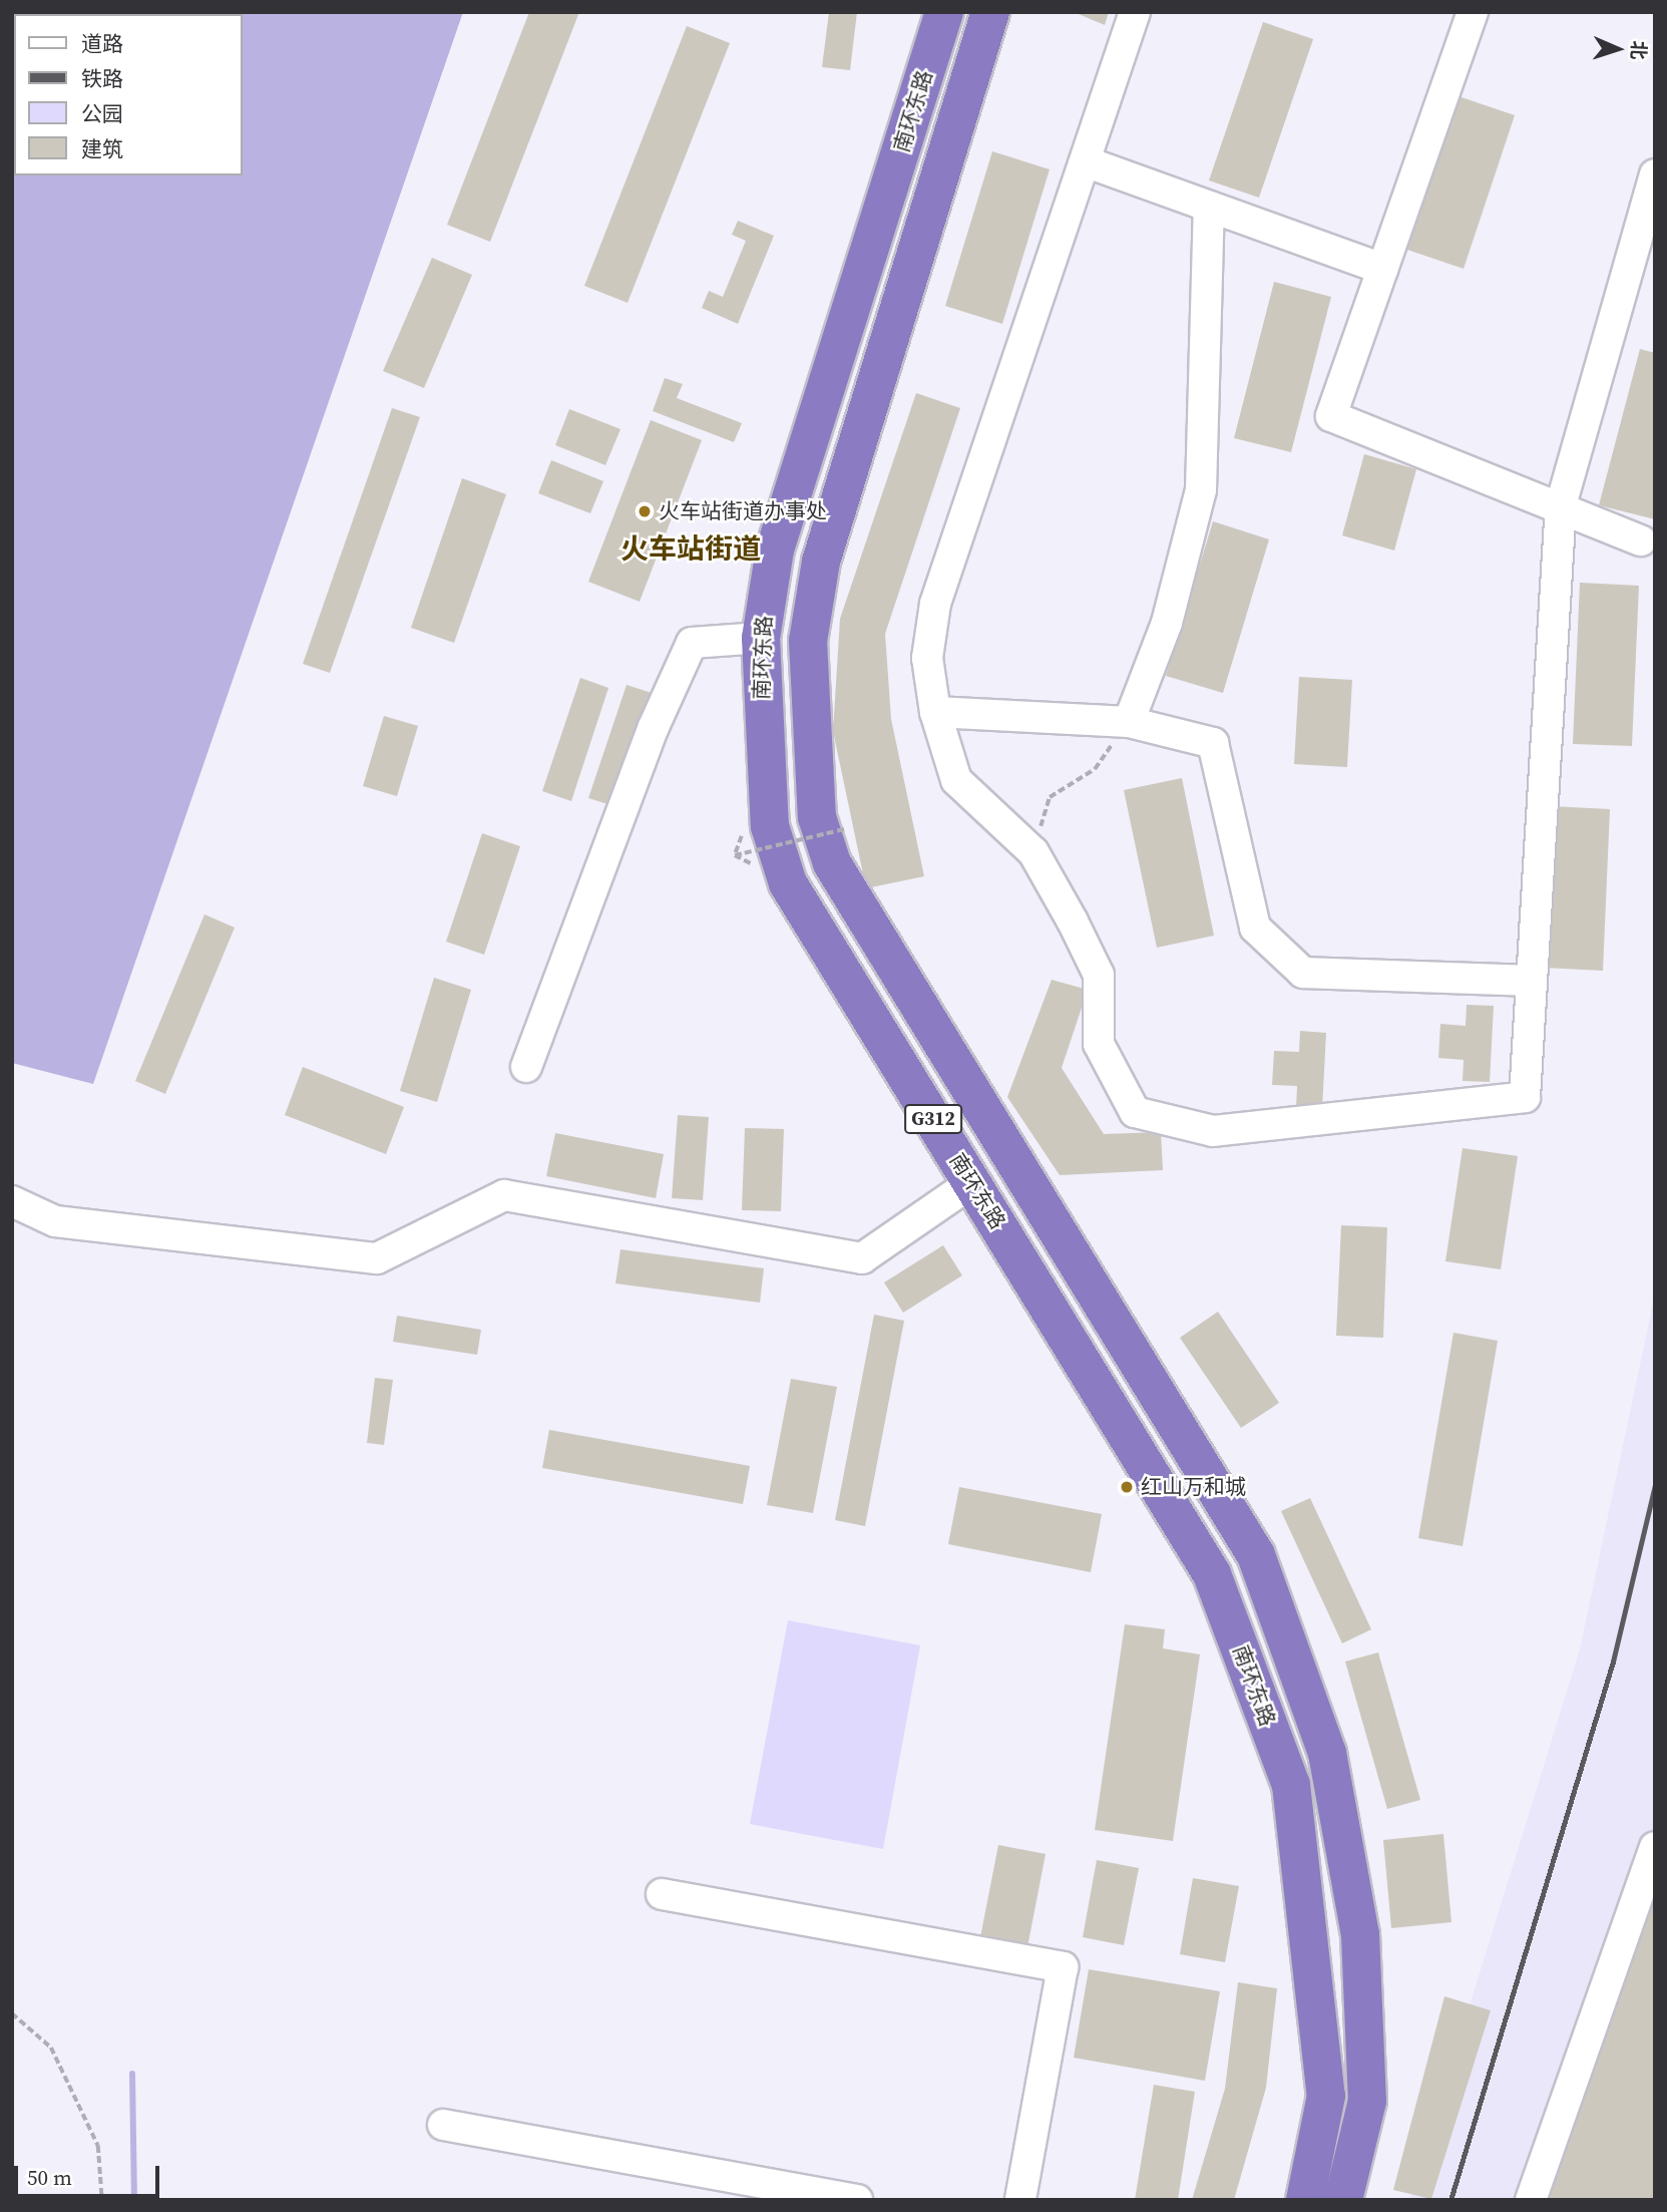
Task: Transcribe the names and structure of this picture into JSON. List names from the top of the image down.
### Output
{
  "streets": {
    "highway": ["南环东路", "G312"]
  },
  "districts": ["火车站街道"],
  "places": ["火车站街道办事处", "红山万和城"],
  "legend": [
    "道路",
    "铁路",
    "公园",
    "建筑"
  ],
  "scale_bar": "50 m",
  "north": "right"
}
